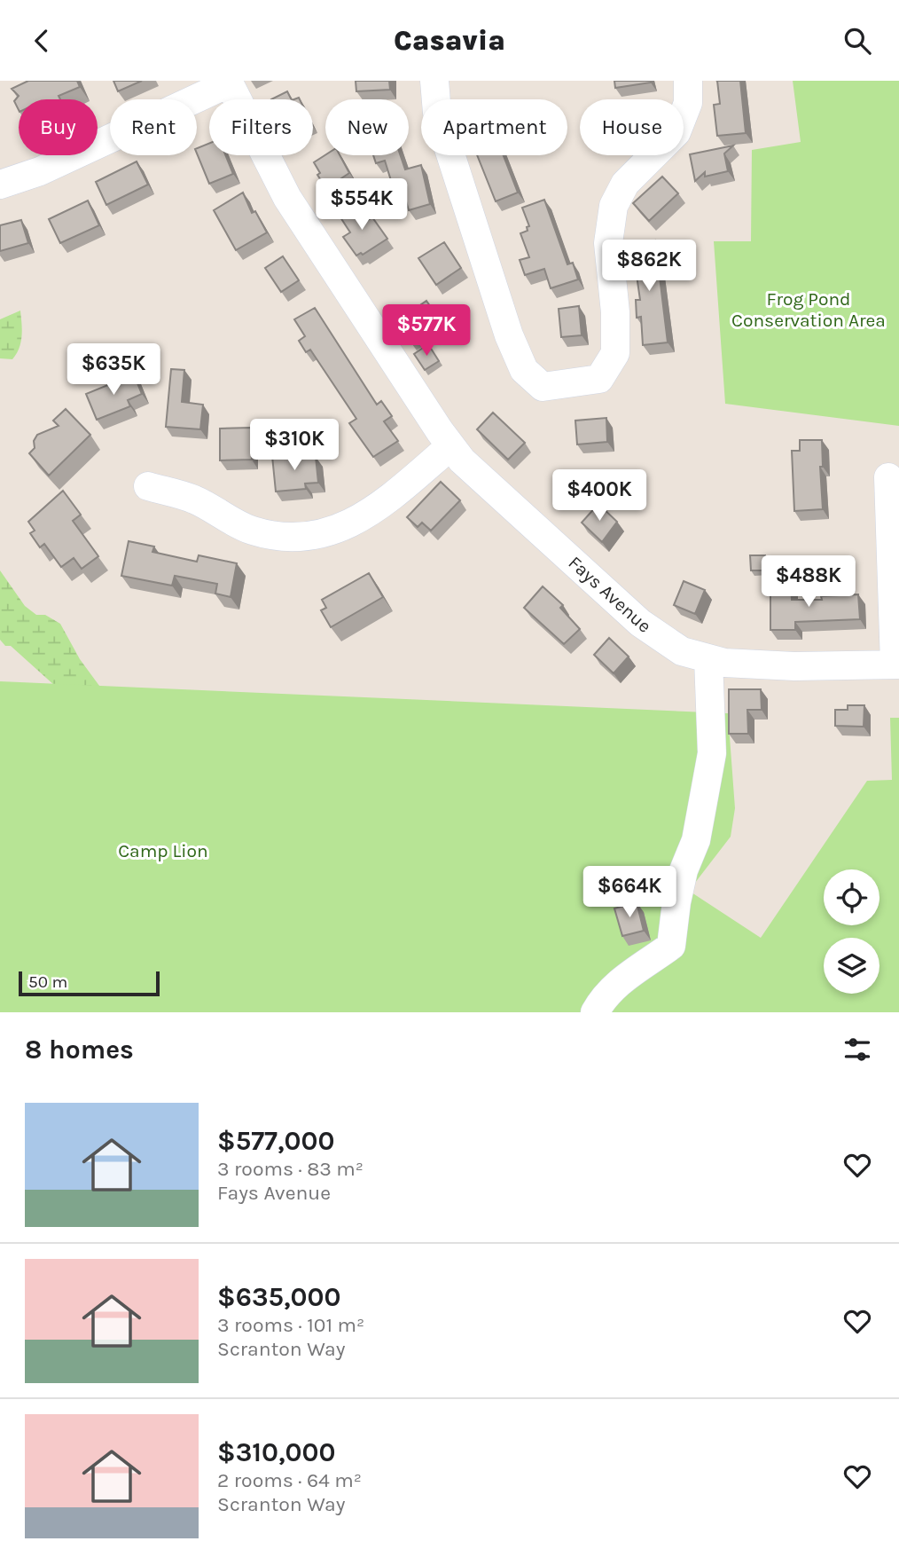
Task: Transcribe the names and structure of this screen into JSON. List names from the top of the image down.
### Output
{
  "streets": {
    "street": ["Fays Avenue"]
  },
  "parks": ["Frog Pond Conservation Area", "Camp Lion"],
  "scale_bar": "50 m",
  "page": {
    "header": "Casavia",
    "chip": [
      "Buy",
      "Rent",
      "Filters",
      "New",
      "Apartment",
      "House"
    ],
    "price": [
      "$554K",
      "$862K",
      "$577K",
      "$635K",
      "$310K",
      "$400K",
      "$488K",
      "$664K"
    ],
    "scale": "50 m",
    "heading": "8 homes",
    "list": [
      {
        "name": "$577,000",
        "note": "3 rooms · 83 m² · Fays Avenue"
      },
      {
        "name": "$635,000",
        "note": "3 rooms · 101 m² · Scranton Way"
      },
      {
        "name": "$310,000",
        "note": "2 rooms · 64 m² · Scranton Way"
      }
    ]
  }
}
